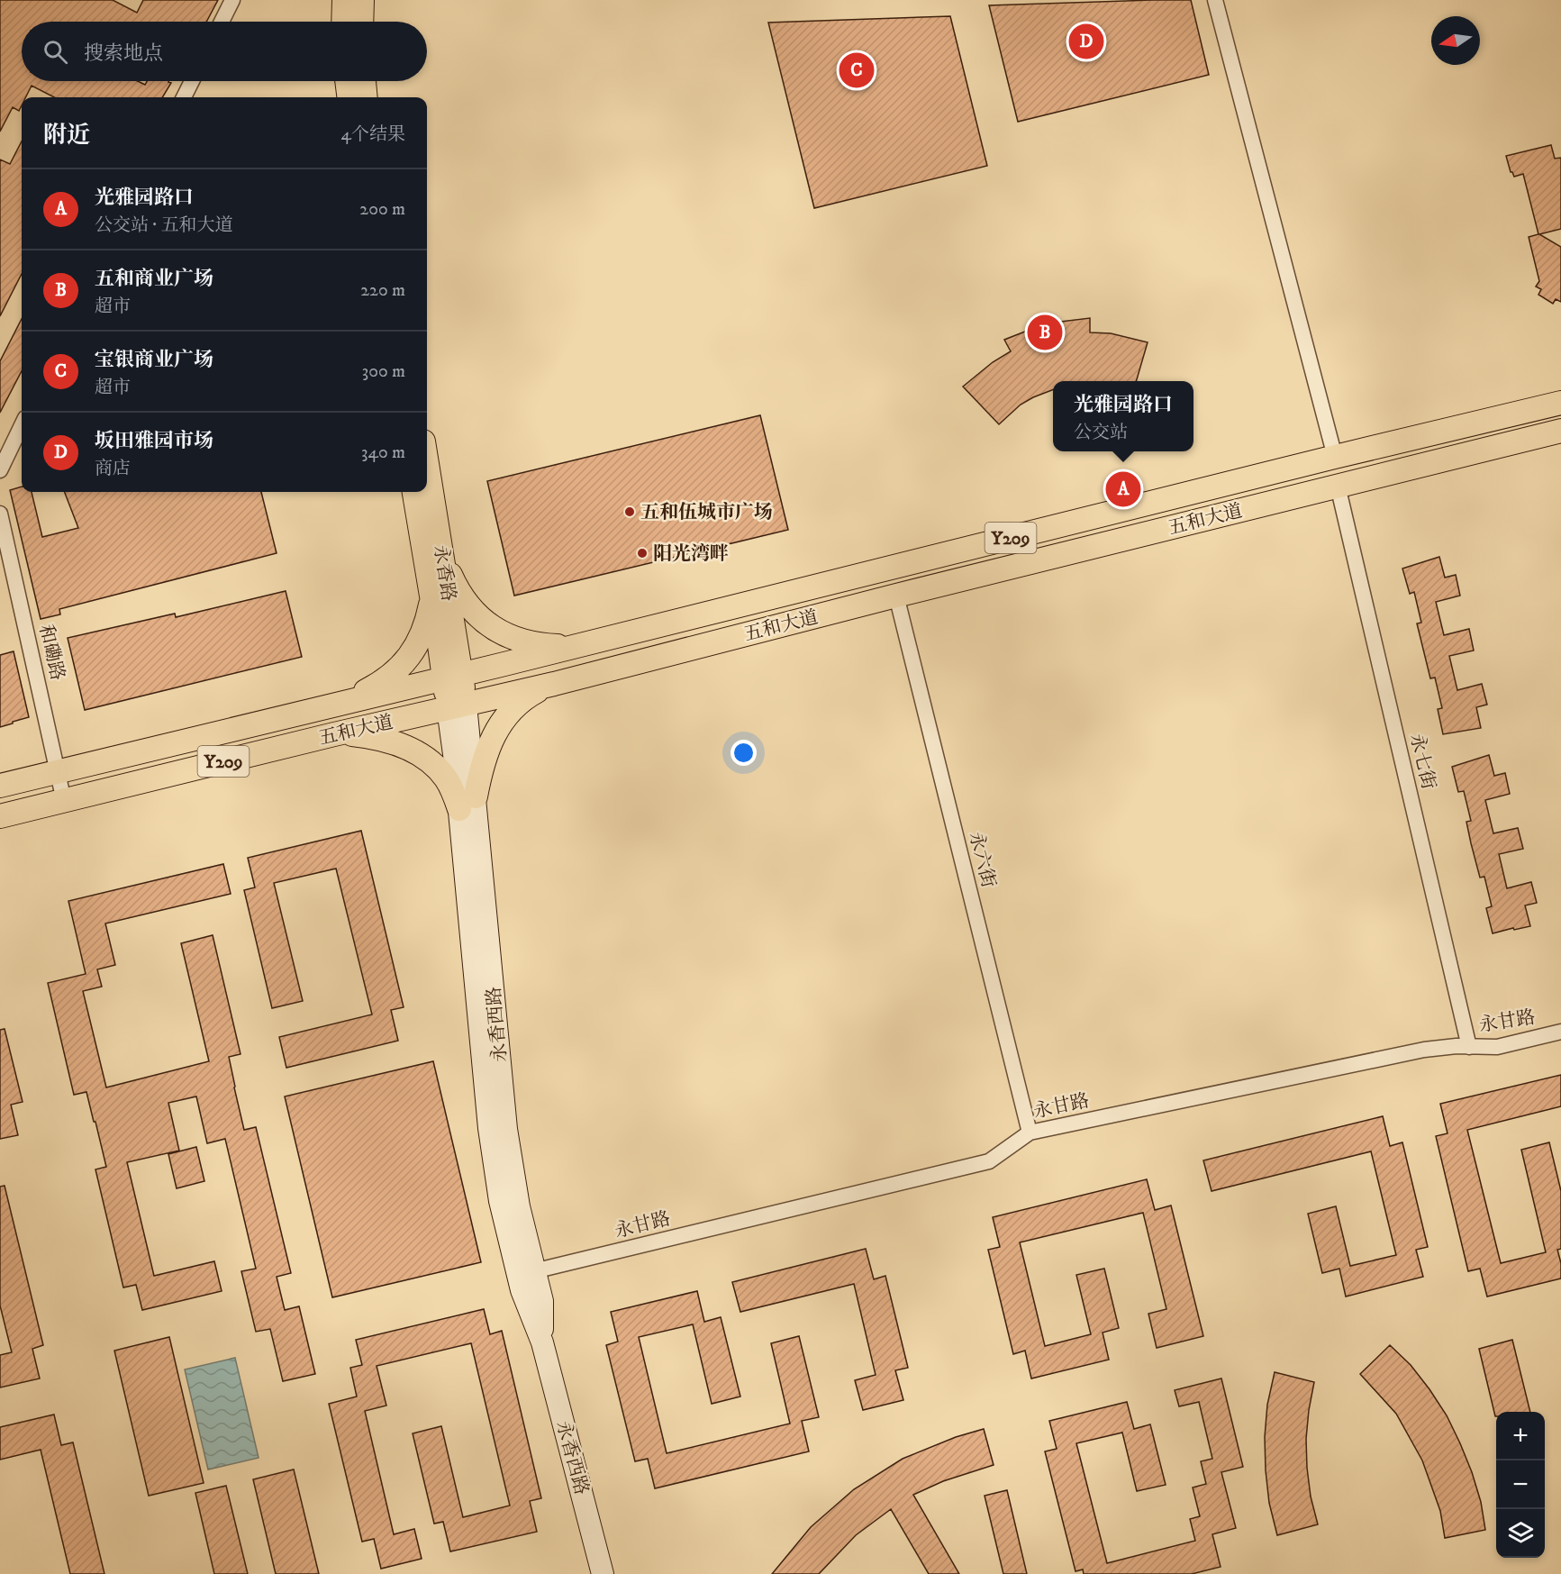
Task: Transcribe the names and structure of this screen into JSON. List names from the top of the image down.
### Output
{
  "streets": {
    "main road": [
      "五和大道",
      "Y209",
      "永香路",
      "永香西路"
    ],
    "street": [
      "和磡路",
      "永七街",
      "永六街",
      "永甘路"
    ]
  },
  "crossings": [
    ["五和大道", "永香路"],
    ["五和大道", "和磡路"],
    ["五和大道", "永七街"],
    ["五和大道", "永六街"],
    ["五和大道", "永香西路"],
    ["永香路", "永香西路"],
    ["永七街", "永甘路"],
    ["永六街", "永甘路"],
    ["永甘路", "永香西路"]
  ],
  "places": ["五和伍城市广场", "阳光湾畔"],
  "north": "left",
  "page": {
    "pins": [
      "D",
      "C",
      "B",
      "A"
    ],
    "search": "搜索地点",
    "heading": ["附近", "4个结果"],
    "list": [
      {
        "mark": "A",
        "name": "光雅园路口",
        "note": "公交站 · 五和大道",
        "value": "200 m"
      },
      {
        "mark": "B",
        "name": "五和商业广场",
        "note": "超市",
        "value": "220 m"
      },
      {
        "mark": "C",
        "name": "宝银商业广场",
        "note": "超市",
        "value": "300 m"
      },
      {
        "mark": "D",
        "name": "坂田雅园市场",
        "note": "商店",
        "value": "340 m"
      }
    ],
    "popup": ["光雅园路口", "公交站"],
    "map_buttons": ["+", "−"]
  }
}
